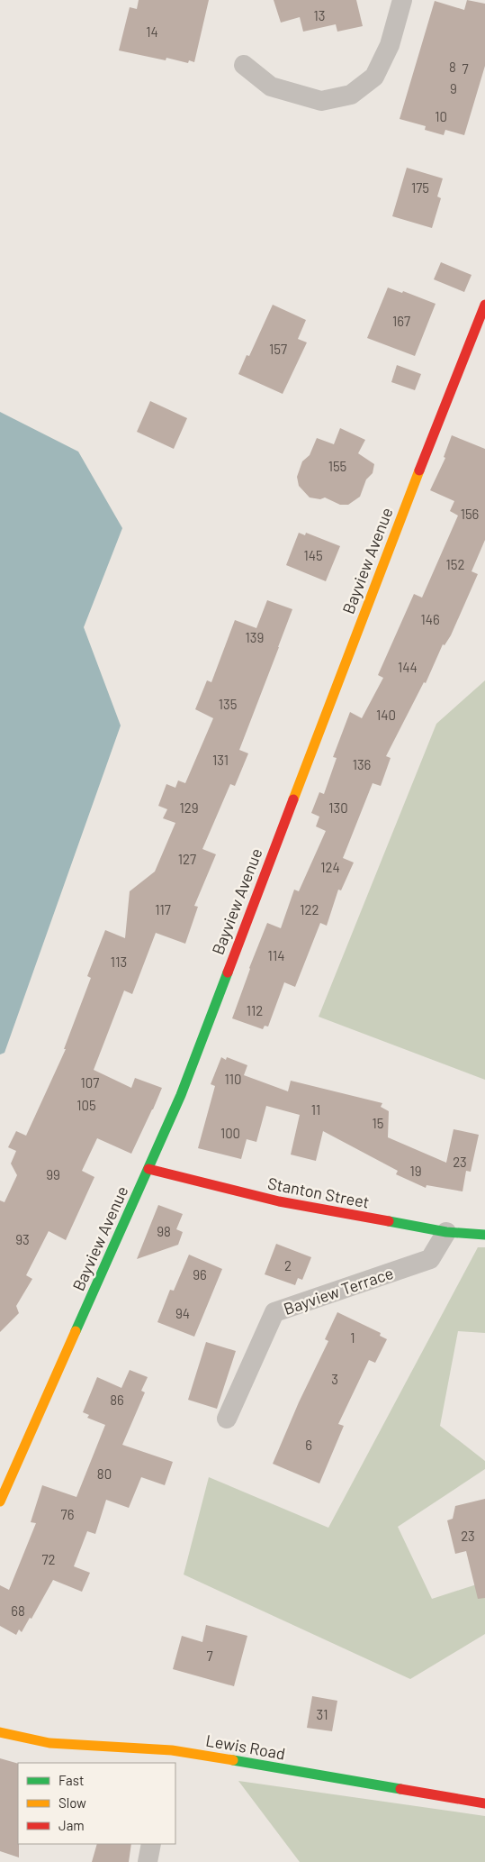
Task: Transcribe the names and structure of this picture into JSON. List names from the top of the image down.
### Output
{
  "streets": {
    "main road": ["Bayview Avenue", "Stanton Street", "Lewis Road"],
    "street": ["Bayview Terrace"]
  },
  "crossings": [
    ["Bayview Avenue", "Stanton Street"],
    ["Stanton Street", "Bayview Terrace"]
  ],
  "house_numbers": [
    "13",
    "14",
    "8",
    "7",
    "9",
    "10",
    "175",
    "167",
    "157",
    "155",
    "156",
    "145",
    "152",
    "146",
    "139",
    "144",
    "135",
    "140",
    "131",
    "136",
    "129",
    "130",
    "127",
    "124",
    "117",
    "122",
    "114",
    "113",
    "112",
    "110",
    "107",
    "105",
    "11",
    "15",
    "100",
    "23",
    "19",
    "99",
    "98",
    "93",
    "2",
    "96",
    "94",
    "1",
    "3",
    "86",
    "6",
    "80",
    "76",
    "23",
    "72",
    "68",
    "7",
    "31"
  ],
  "legend": ["Fast", "Slow", "Jam"]
}
